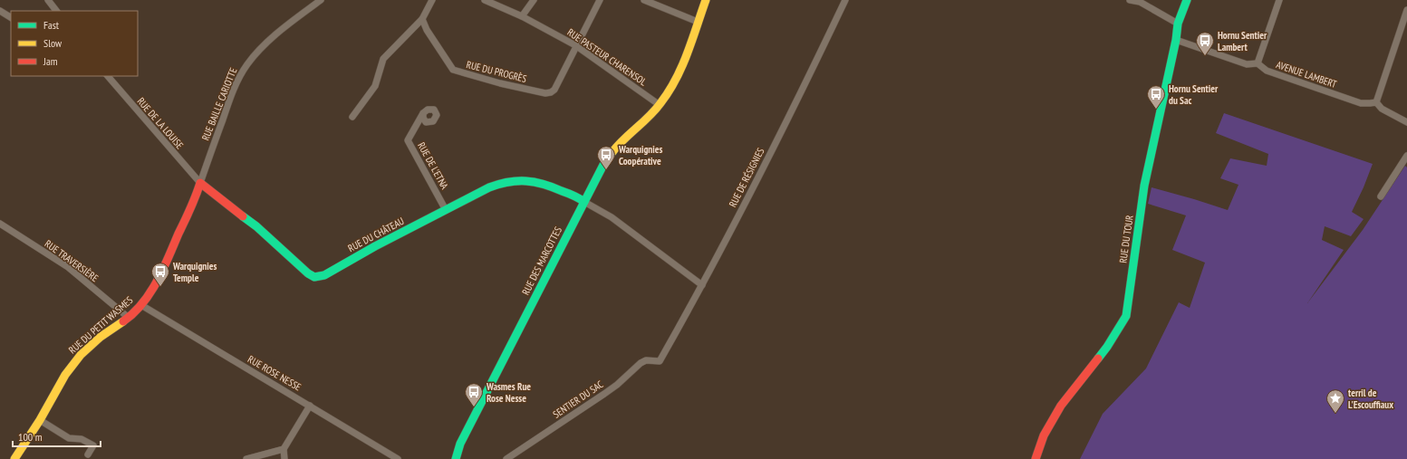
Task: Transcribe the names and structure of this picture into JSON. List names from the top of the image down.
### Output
{
  "streets": {
    "street": [
      "RUE PASTEUR CHARENSOL",
      "RUE DU PROGRÈS",
      "AVENUE LAMBERT",
      "RUE BAILLE CARIOTTE",
      "RUE DE LA LOUISE",
      "RUE DE L'ETNA",
      "RUE DE RÉSIGNIES",
      "RUE DU CHÂTEAU",
      "RUE DU TOUR",
      "RUE TRAVERSIÈRE",
      "RUE DES MARCOTTES",
      "RUE DU PETIT WASMES",
      "RUE ROSE NESSE",
      "SENTIER DU SAC"
    ]
  },
  "crossings": [
    ["RUE PASTEUR CHARENSOL", "RUE DU PROGRÈS"],
    ["RUE PASTEUR CHARENSOL", "RUE DES MARCOTTES"],
    ["AVENUE LAMBERT", "RUE DU TOUR"],
    ["RUE BAILLE CARIOTTE", "RUE DE LA LOUISE"],
    ["RUE BAILLE CARIOTTE", "RUE DU CHÂTEAU"],
    ["RUE BAILLE CARIOTTE", "RUE DU PETIT WASMES"],
    ["RUE DE LA LOUISE", "RUE DU CHÂTEAU"],
    ["RUE DE LA LOUISE", "RUE DU PETIT WASMES"],
    ["RUE DE L'ETNA", "RUE DU CHÂTEAU"],
    ["RUE DE RÉSIGNIES", "SENTIER DU SAC"],
    ["RUE DU CHÂTEAU", "RUE DES MARCOTTES"],
    ["RUE DU CHÂTEAU", "RUE DU PETIT WASMES"],
    ["RUE TRAVERSIÈRE", "RUE DU PETIT WASMES"],
    ["RUE DU PETIT WASMES", "RUE ROSE NESSE"]
  ],
  "places": {
    "bus stop": [
      "Hornu Sentier Lambert",
      "Hornu Sentier du Sac",
      "Warquignies Coopérative",
      "Warquignies Temple",
      "Wasmes Rue Rose Nesse"
    ],
    "place": ["terril de L'Escouffiaux"]
  },
  "legend": ["Fast", "Slow", "Jam"],
  "scale_bar": "100 m"
}
